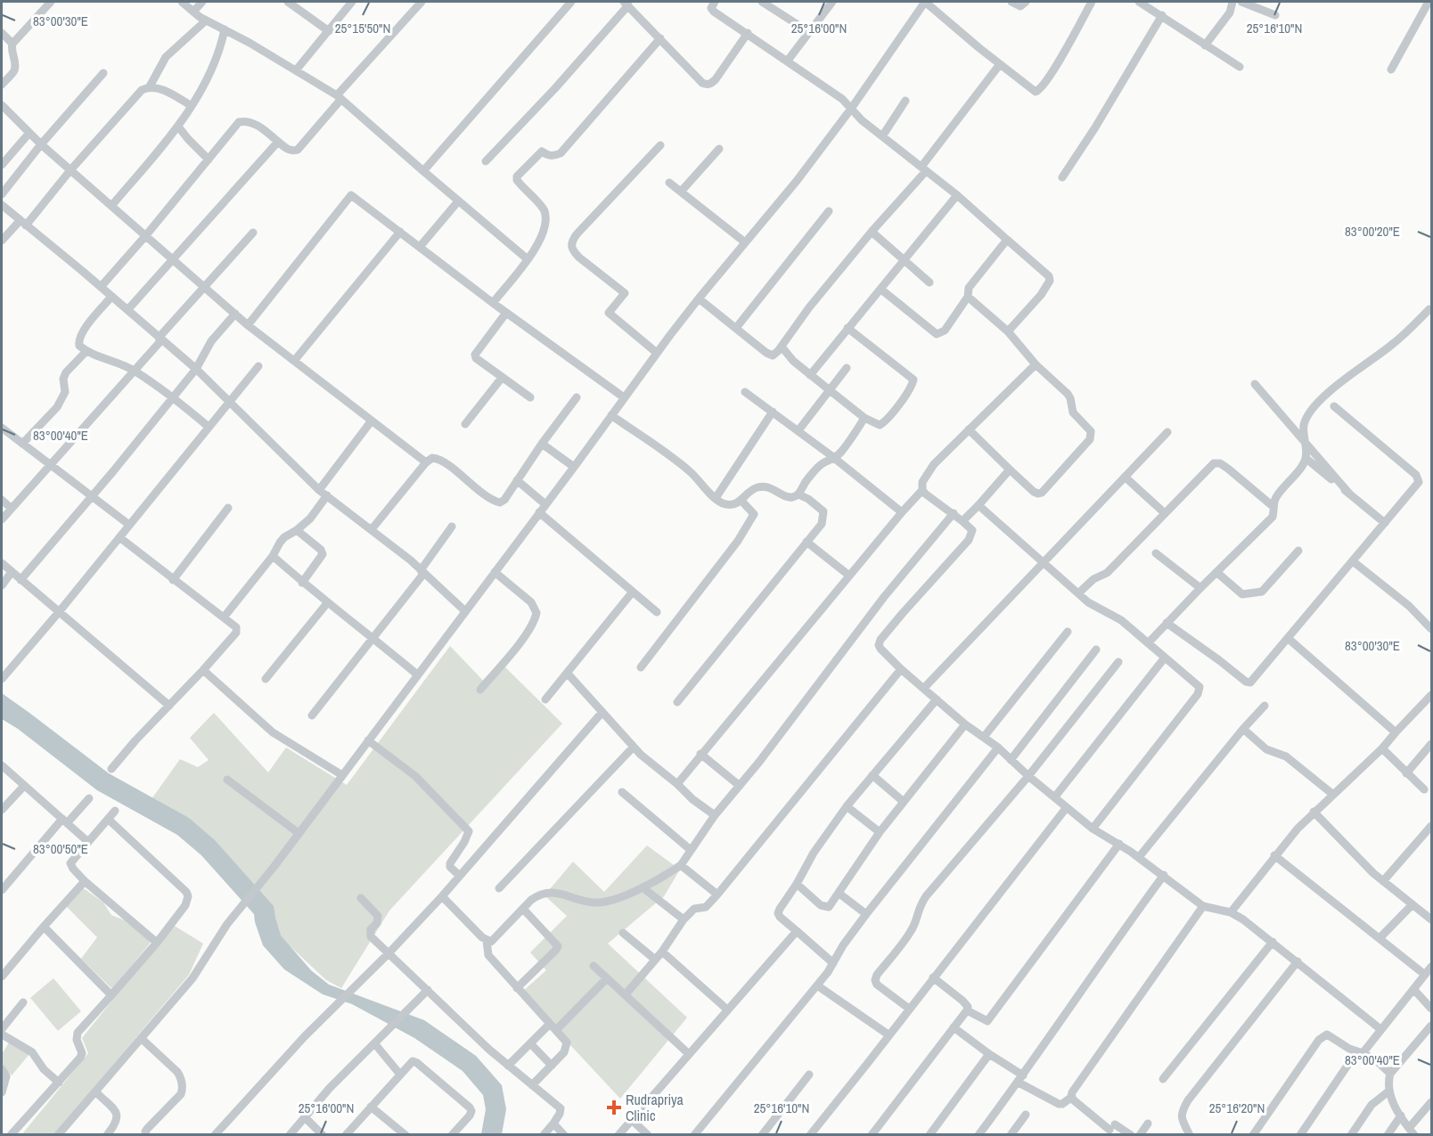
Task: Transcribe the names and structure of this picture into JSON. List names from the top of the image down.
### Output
{
  "places": {
    "health": ["Rudrapriya Clinic"]
  },
  "coordinates": [
    "83°00'30\"E",
    "25°15'50\"N",
    "25°16'00\"N",
    "25°16'10\"N",
    "83°00'20\"E",
    "83°00'40\"E",
    "83°00'50\"E",
    "25°16'20\"N"
  ]
}
